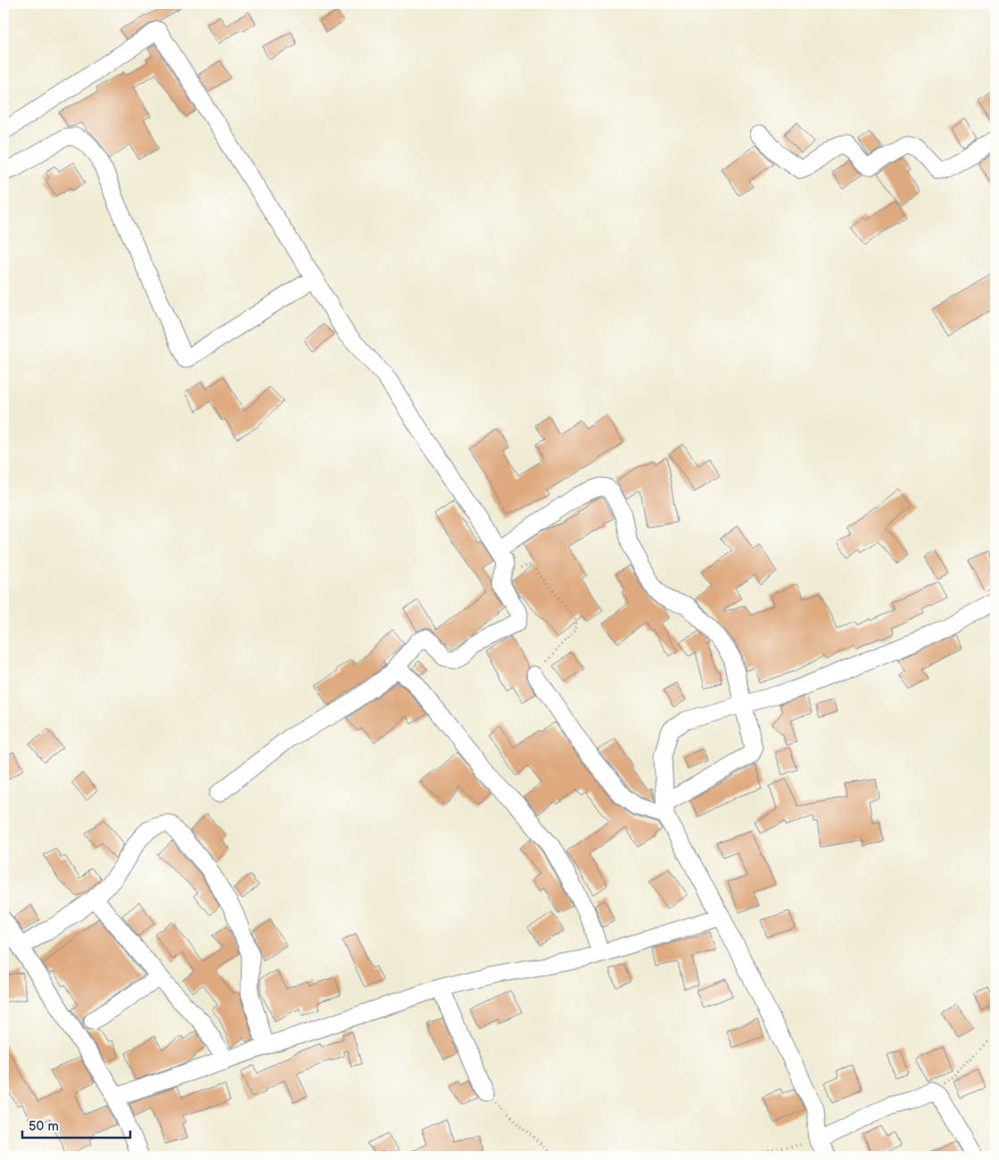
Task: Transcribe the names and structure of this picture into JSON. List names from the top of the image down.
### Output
{
  "scale_bar": "50 m"
}
